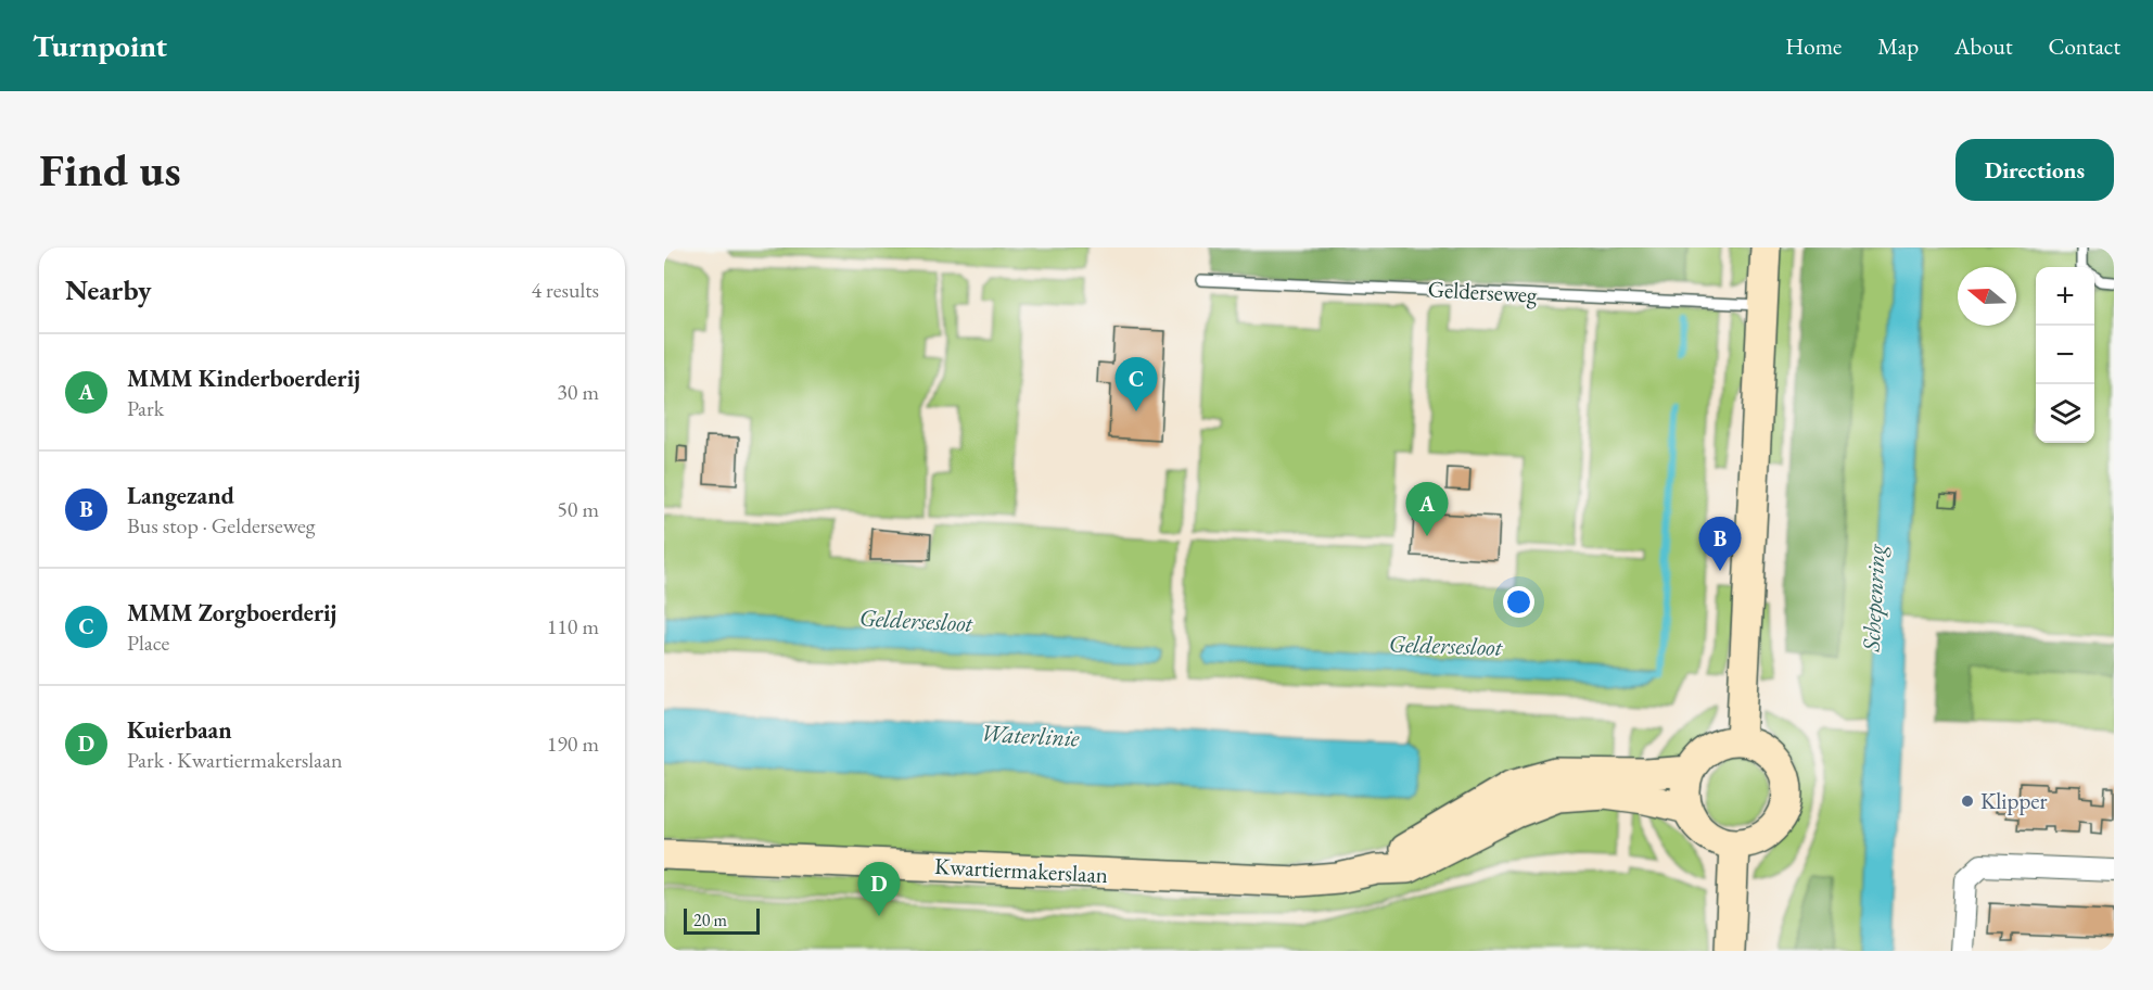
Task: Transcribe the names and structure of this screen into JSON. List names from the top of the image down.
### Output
{
  "streets": {
    "street": ["Kwartiermakerslaan"],
    "lane": ["Gelderseweg"]
  },
  "water": ["Schepenring", "Geldersesloot", "Waterlinie"],
  "places": ["Klipper"],
  "scale_bar": "20 m",
  "north": "left",
  "page": {
    "header": "Turnpoint",
    "nav": [
      "Home",
      "Map",
      "About",
      "Contact"
    ],
    "buttons": "Directions",
    "title": "Find us",
    "heading": ["Nearby", "4 results"],
    "map_buttons": ["+", "−"],
    "list": [
      {
        "mark": "A",
        "name": "MMM Kinderboerderij",
        "note": "Park",
        "value": "30 m"
      },
      {
        "mark": "B",
        "name": "Langezand",
        "note": "Bus stop · Gelderseweg",
        "value": "50 m"
      },
      {
        "mark": "C",
        "name": "MMM Zorgboerderij",
        "note": "Place",
        "value": "110 m"
      },
      {
        "mark": "D",
        "name": "Kuierbaan",
        "note": "Park · Kwartiermakerslaan",
        "value": "190 m"
      }
    ],
    "pins": [
      "C",
      "A",
      "B",
      "D"
    ],
    "scale": "20 m"
  }
}
